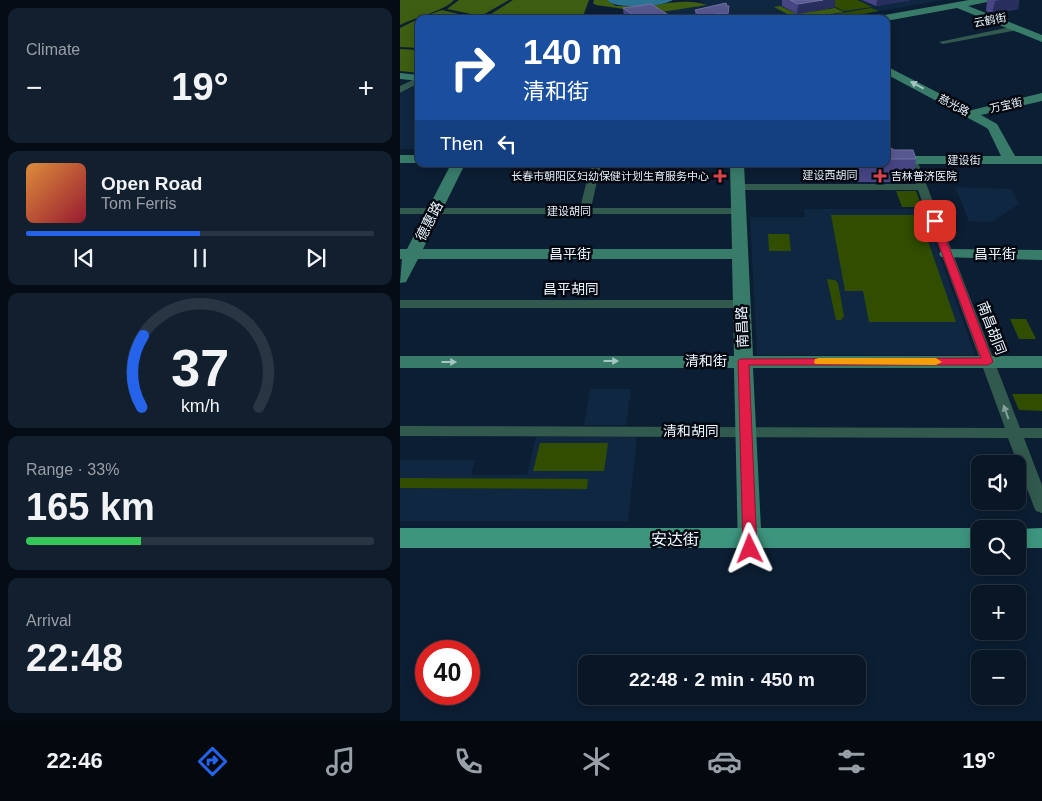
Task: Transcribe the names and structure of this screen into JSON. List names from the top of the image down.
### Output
{
  "streets": {
    "main road": ["安达街"],
    "street": [
      "云鹤街",
      "慈光路",
      "万宝街",
      "建设街",
      "建设西胡同",
      "建设胡同",
      "德惠路",
      "昌平街",
      "昌平胡同",
      "南昌路",
      "南昌胡同",
      "清和街",
      "清和胡同"
    ]
  },
  "crossings": [
    ["慈光路", "万宝街"],
    ["慈光路", "建设街"],
    ["建设街", "南昌胡同"],
    ["建设西胡同", "南昌路"],
    ["建设西胡同", "南昌胡同"],
    ["建设胡同", "德惠路"],
    ["建设胡同", "南昌路"],
    ["德惠路", "昌平街"],
    ["昌平街", "南昌路"],
    ["昌平街", "南昌胡同"],
    ["昌平胡同", "南昌路"],
    ["南昌路", "清和街"],
    ["南昌路", "清和胡同"],
    ["南昌路", "安达街"],
    ["南昌胡同", "清和街"],
    ["南昌胡同", "清和胡同"]
  ],
  "one_way": ["清和街"],
  "places": {
    "health": ["长春市朝阳区妇幼保健计划生育服务中心", "吉林普济医院"]
  },
  "page": {
    "tile": [
      "Climate",
      ["Range · 33%", "165 km"],
      ["Arrival", "22:48"]
    ],
    "turn": ["140 m", "清和街"],
    "heat": ["−", "19°", "+"],
    "then": "Then",
    "song": ["Open Road", "Tom Ferris"],
    "map_buttons": ["+", "−"],
    "limit": "40",
    "trip": "22:48 · 2 min · 450 m",
    "tabs": ["22:46", "19°"],
    "gauge": ["37", "km/h"]
  }
}
